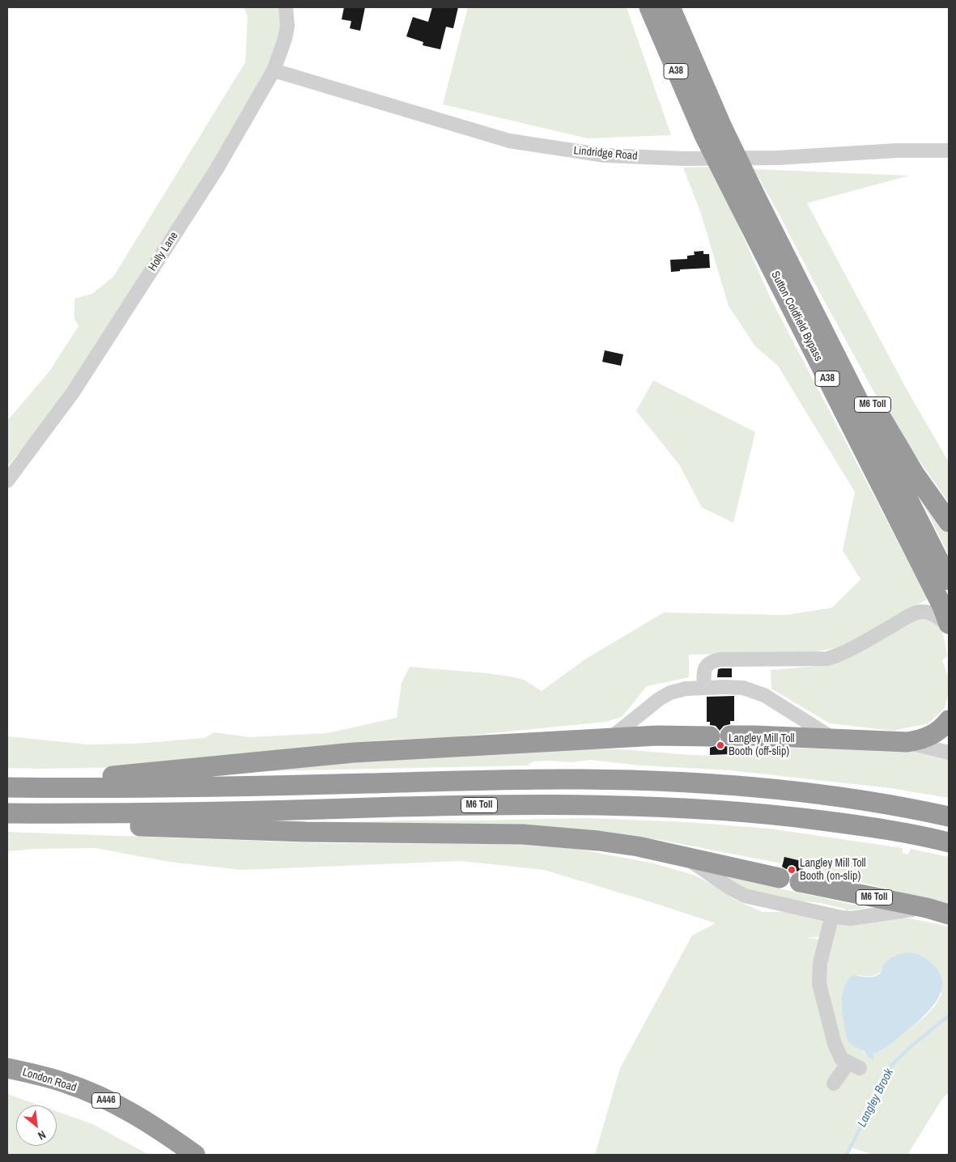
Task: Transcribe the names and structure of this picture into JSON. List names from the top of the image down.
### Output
{
  "streets": {
    "highway": [
      "A38",
      "Sutton Coldfield Bypass",
      "M6 Toll",
      "London Road",
      "A446"
    ],
    "street": ["Lindridge Road", "Holly Lane"]
  },
  "crossings": [
    ["Lindridge Road", "Holly Lane"],
    ["Sutton Coldfield Bypass", "M6 Toll"]
  ],
  "water": ["Langley Brook"],
  "places": ["Langley Mill Toll Booth (off-slip)", "Langley Mill Toll Booth (on-slip)"],
  "north": "bottom right"
}
